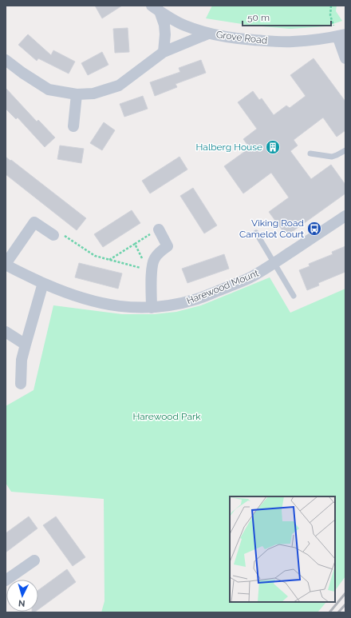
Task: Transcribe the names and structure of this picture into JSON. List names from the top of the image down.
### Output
{
  "streets": {
    "street": ["Grove Road", "Harewood Mount"]
  },
  "parks": ["Harewood Park"],
  "places": {
    "building": ["Halberg House"],
    "bus stop": ["Viking Road Camelot Court"]
  },
  "scale_bar": "50 m",
  "north": "bottom"
}
